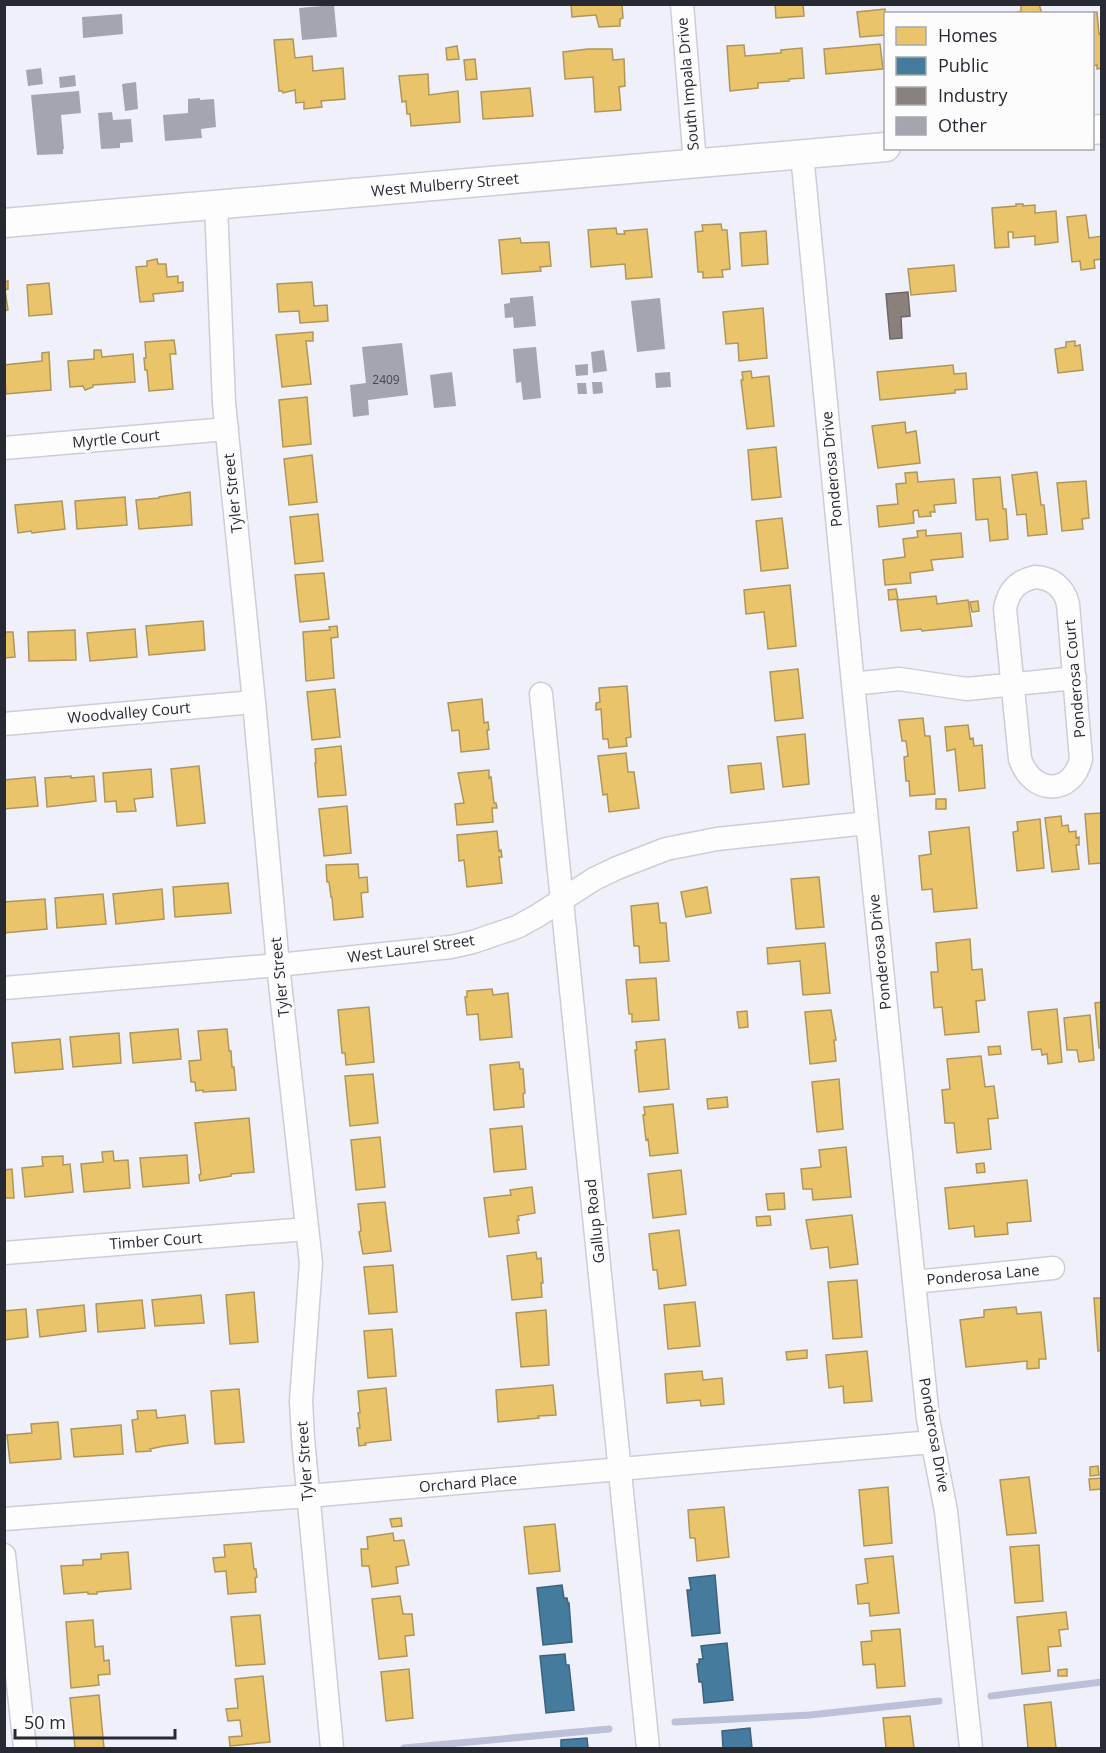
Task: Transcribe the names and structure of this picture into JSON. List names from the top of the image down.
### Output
{
  "streets": {
    "main road": ["West Mulberry Street"],
    "street": [
      "South Impala Drive",
      "Myrtle Court",
      "Ponderosa Drive",
      "Tyler Street",
      "Ponderosa Court",
      "Woodvalley Court",
      "West Laurel Street",
      "Gallup Road",
      "Timber Court",
      "Ponderosa Lane",
      "Orchard Place"
    ]
  },
  "crossings": [
    ["South Impala Drive", "West Mulberry Street"],
    ["West Mulberry Street", "Ponderosa Drive"],
    ["West Mulberry Street", "Tyler Street"],
    ["Myrtle Court", "Tyler Street"],
    ["Ponderosa Drive", "West Laurel Street"],
    ["Ponderosa Drive", "Ponderosa Lane"],
    ["Ponderosa Drive", "Orchard Place"],
    ["Tyler Street", "Woodvalley Court"],
    ["Tyler Street", "West Laurel Street"],
    ["Tyler Street", "Timber Court"],
    ["Tyler Street", "Orchard Place"],
    ["West Laurel Street", "Gallup Road"],
    ["Gallup Road", "Orchard Place"]
  ],
  "house_numbers": ["2409"],
  "legend": [
    "Homes",
    "Public",
    "Industry",
    "Other"
  ],
  "scale_bar": "50 m"
}
